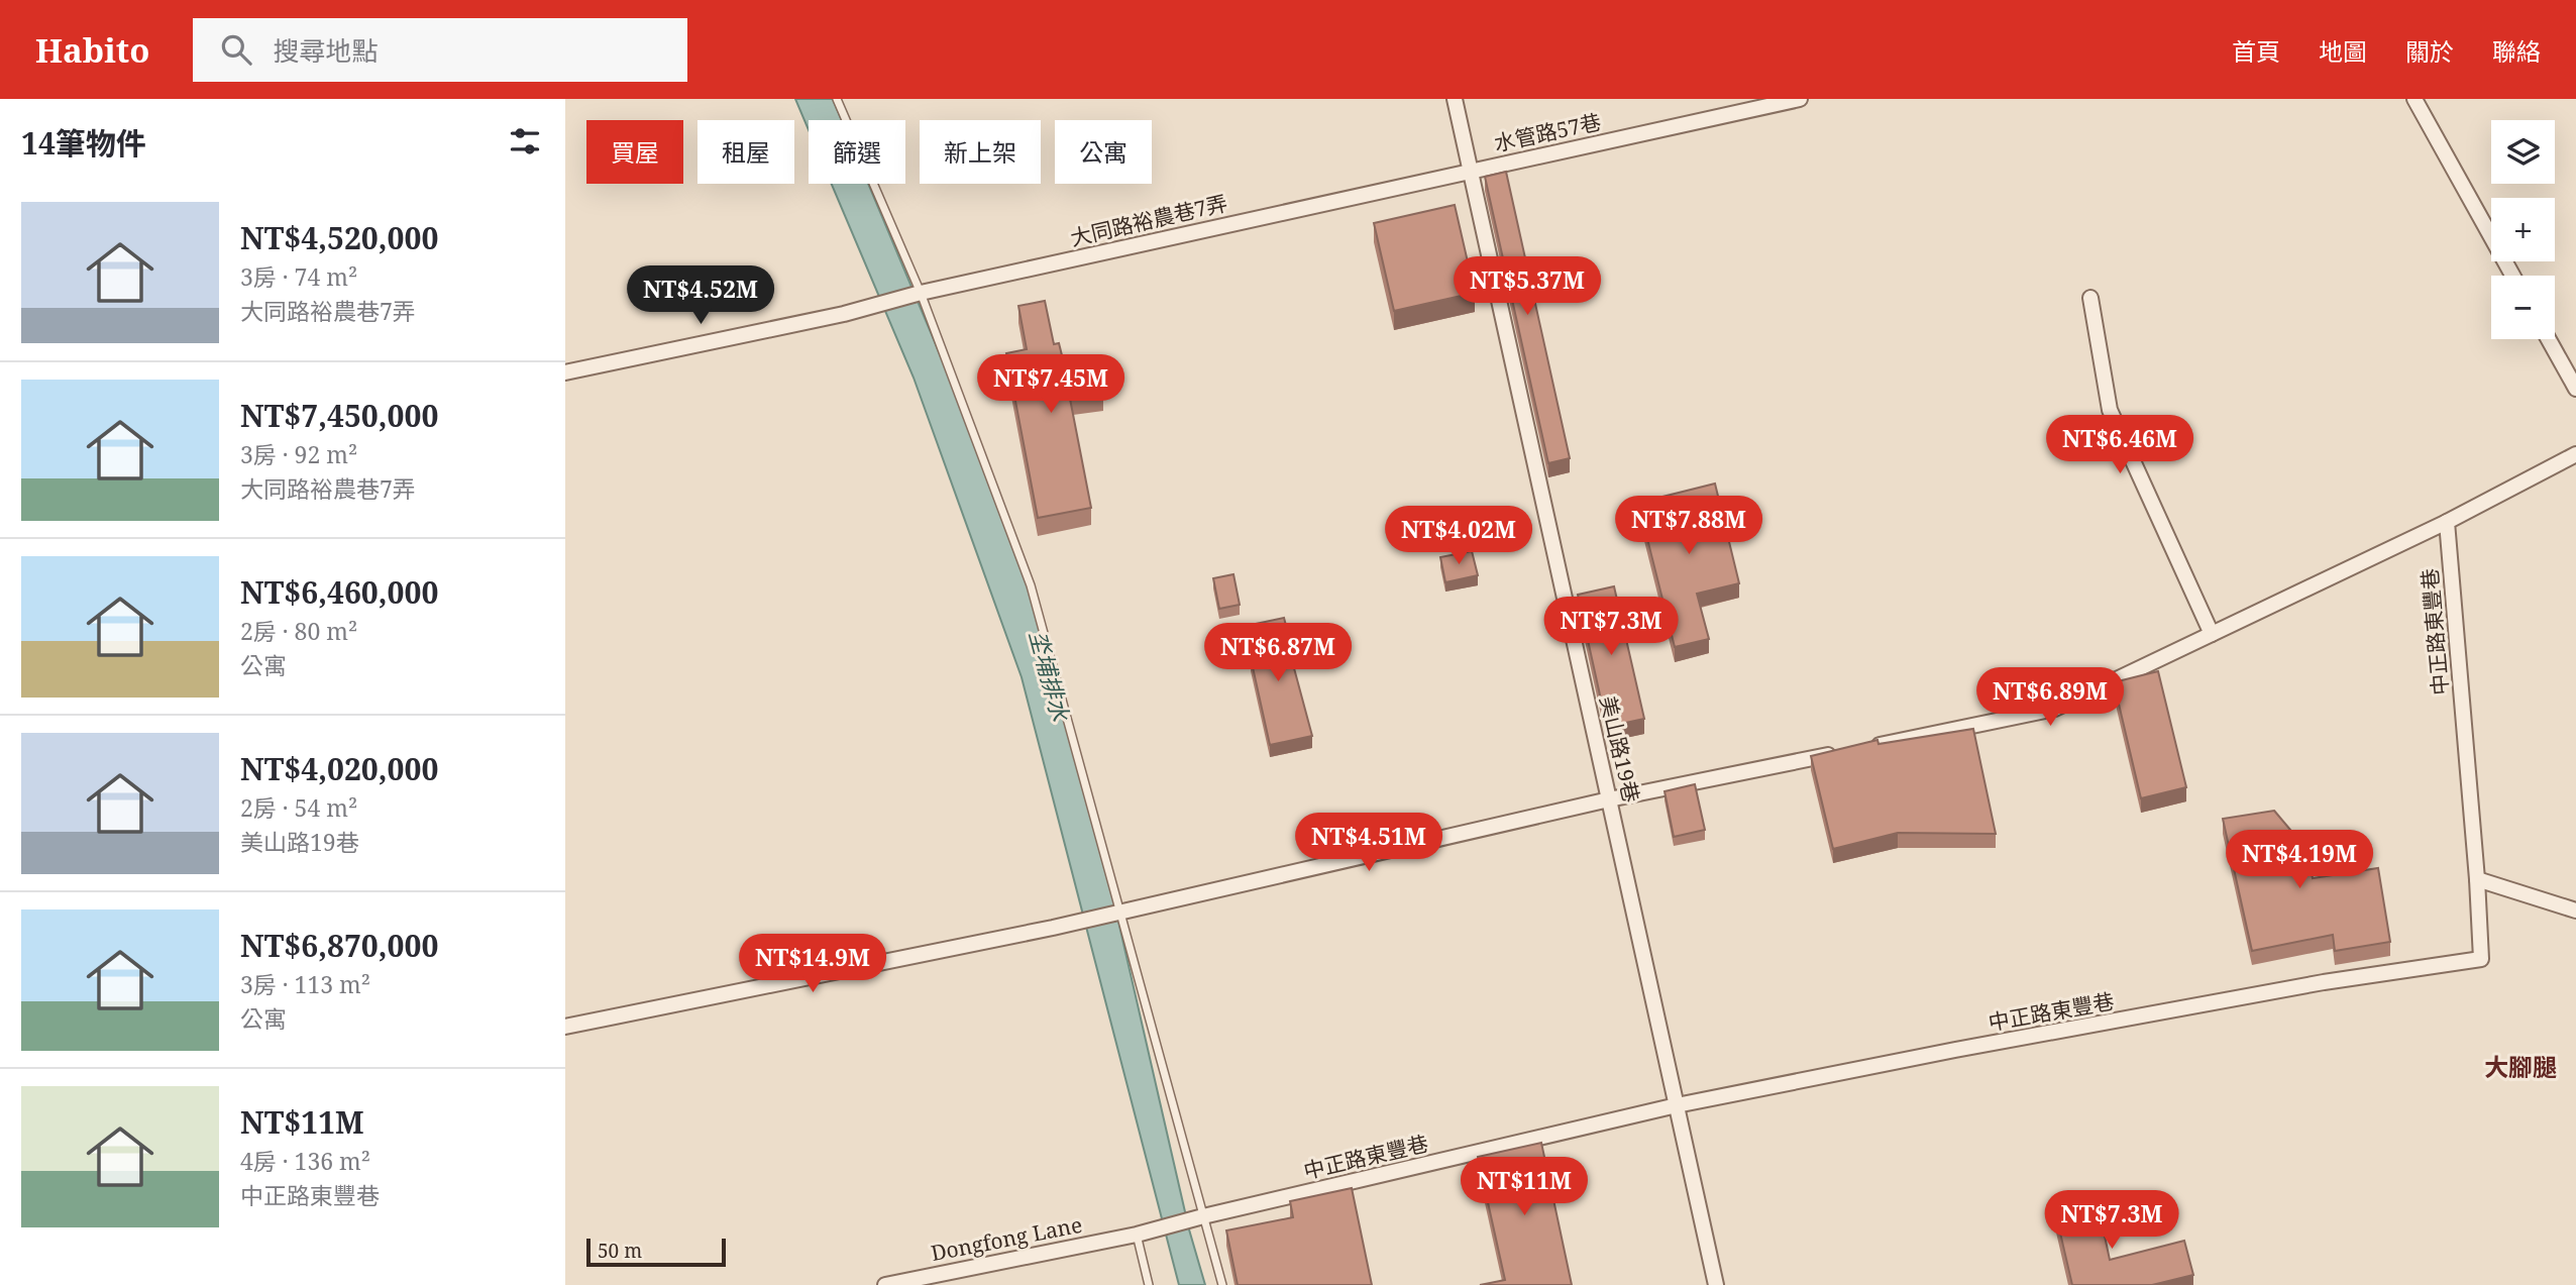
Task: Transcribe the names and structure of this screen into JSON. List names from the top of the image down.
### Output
{
  "streets": {
    "street": [
      "水管路57巷",
      "大同路裕農巷7弄",
      "中正路東豐巷",
      "美山路19巷",
      "Dongfong Lane"
    ]
  },
  "crossings": [
    ["水管路57巷", "大同路裕農巷7弄"],
    ["水管路57巷", "美山路19巷"],
    ["大同路裕農巷7弄", "美山路19巷"],
    ["中正路東豐巷", "美山路19巷"],
    ["中正路東豐巷", "Dongfong Lane"]
  ],
  "districts": ["大腳腿"],
  "water": ["坔埔排水"],
  "scale_bar": "50 m",
  "page": {
    "header": "Habito",
    "search": "搜尋地點",
    "nav": [
      "首頁",
      "地圖",
      "關於",
      "聯絡"
    ],
    "heading": "14筆物件",
    "map_buttons": ["+", "−"],
    "chip": [
      "買屋",
      "租屋",
      "篩選",
      "新上架",
      "公寓"
    ],
    "list": [
      {
        "name": "NT$4,520,000",
        "note": "3房 · 74 m² · 大同路裕農巷7弄"
      },
      {
        "name": "NT$7,450,000",
        "note": "3房 · 92 m² · 大同路裕農巷7弄"
      },
      {
        "name": "NT$6,460,000",
        "note": "2房 · 80 m² · 公寓"
      },
      {
        "name": "NT$4,020,000",
        "note": "2房 · 54 m² · 美山路19巷"
      },
      {
        "name": "NT$6,870,000",
        "note": "3房 · 113 m² · 公寓"
      },
      {
        "name": "NT$11M",
        "note": "4房 · 136 m² · 中正路東豐巷"
      }
    ],
    "price": [
      "NT$5.37M",
      "NT$4.52M",
      "NT$7.45M",
      "NT$6.46M",
      "NT$7.88M",
      "NT$4.02M",
      "NT$7.3M",
      "NT$6.87M",
      "NT$6.89M",
      "NT$4.51M",
      "NT$4.19M",
      "NT$14.9M",
      "NT$11M",
      "NT$7.3M"
    ],
    "scale": "50 m"
  }
}
